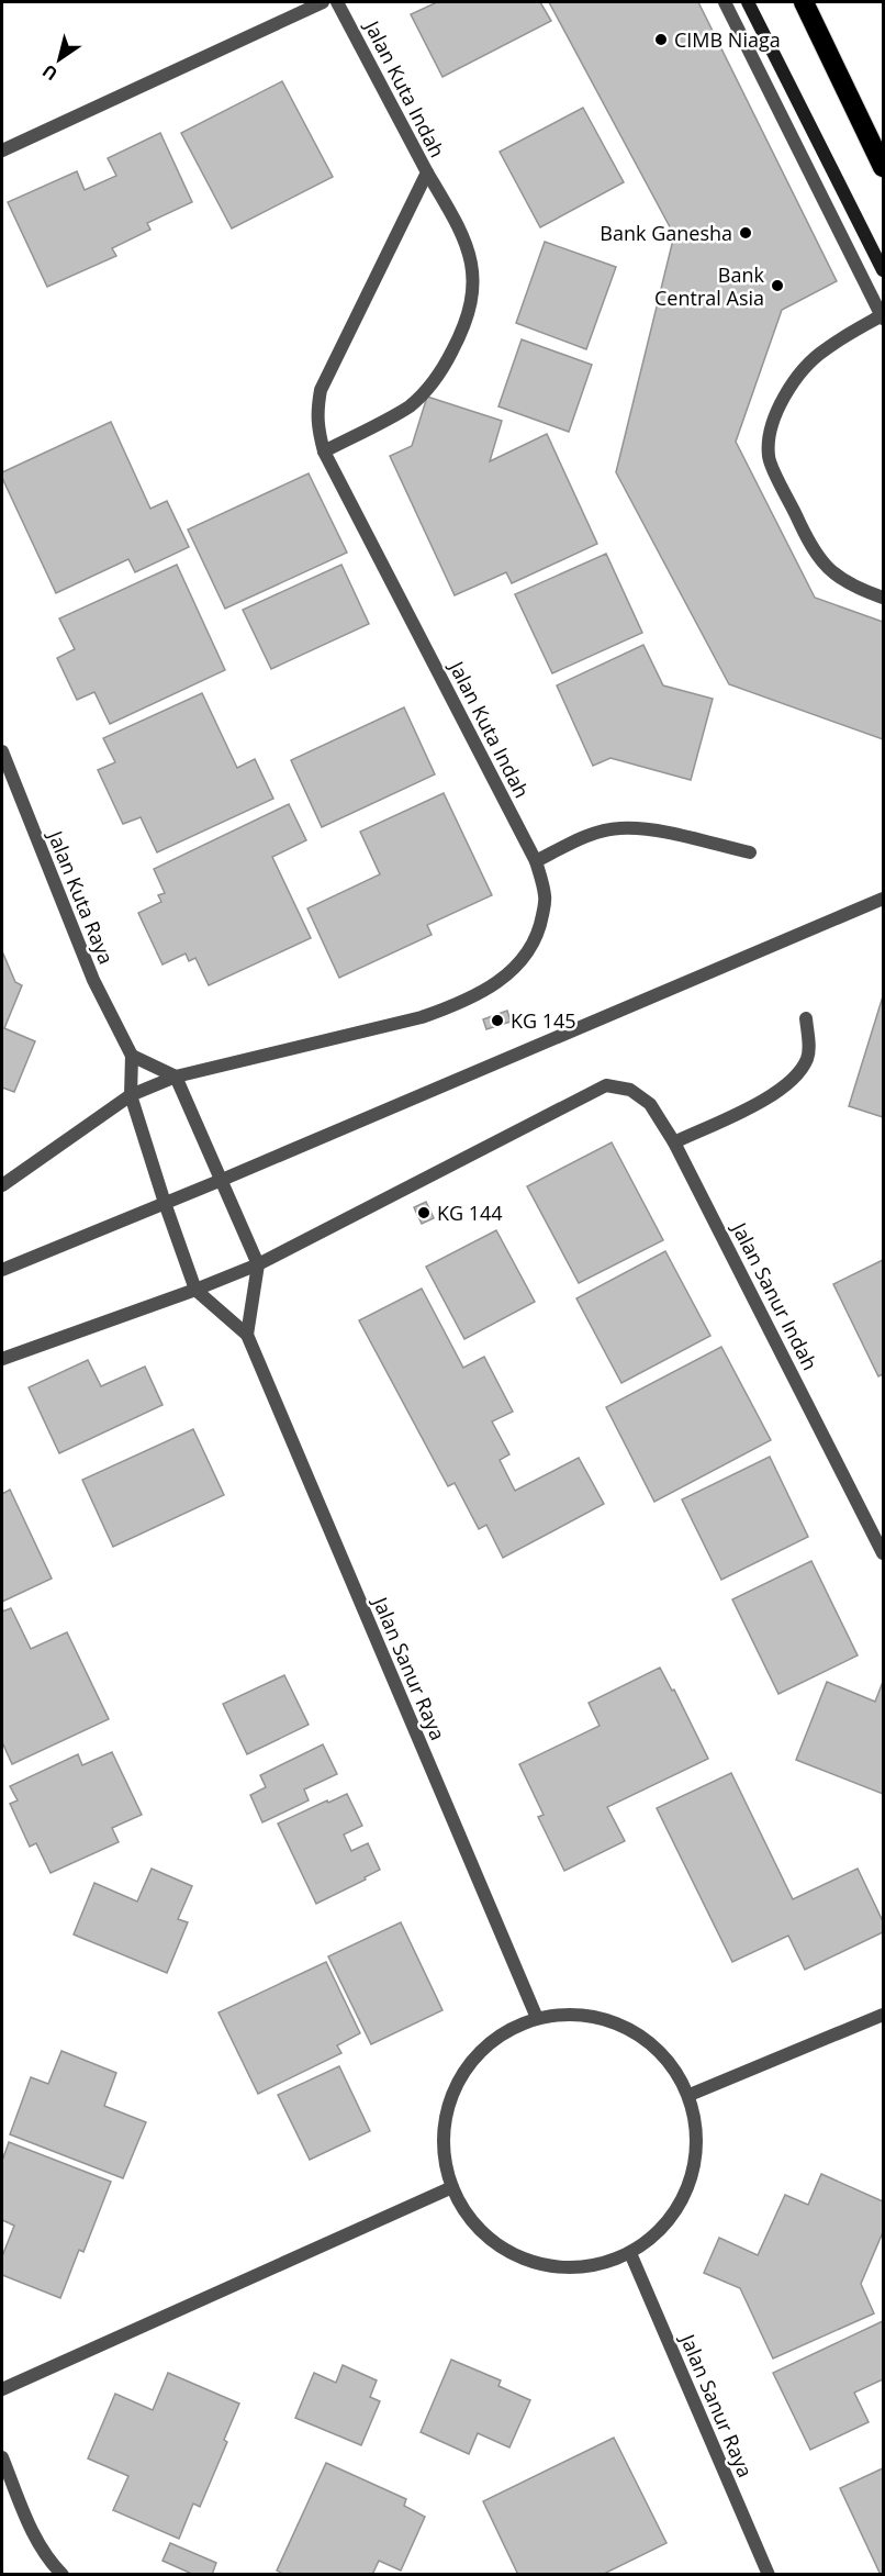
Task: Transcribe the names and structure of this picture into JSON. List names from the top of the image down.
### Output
{
  "streets": {
    "street": [
      "Jalan Kuta Indah",
      "Jalan Kuta Raya",
      "Jalan Sanur Indah",
      "Jalan Sanur Raya"
    ]
  },
  "crossings": [
    ["Jalan Kuta Indah", "Jalan Kuta Raya"],
    ["Jalan Kuta Raya", "Jalan Sanur Raya"]
  ],
  "places": [
    "CIMB Niaga",
    "Bank Ganesha",
    "Bank Central Asia",
    "KG 145",
    "KG 144"
  ],
  "north": "bottom left"
}
